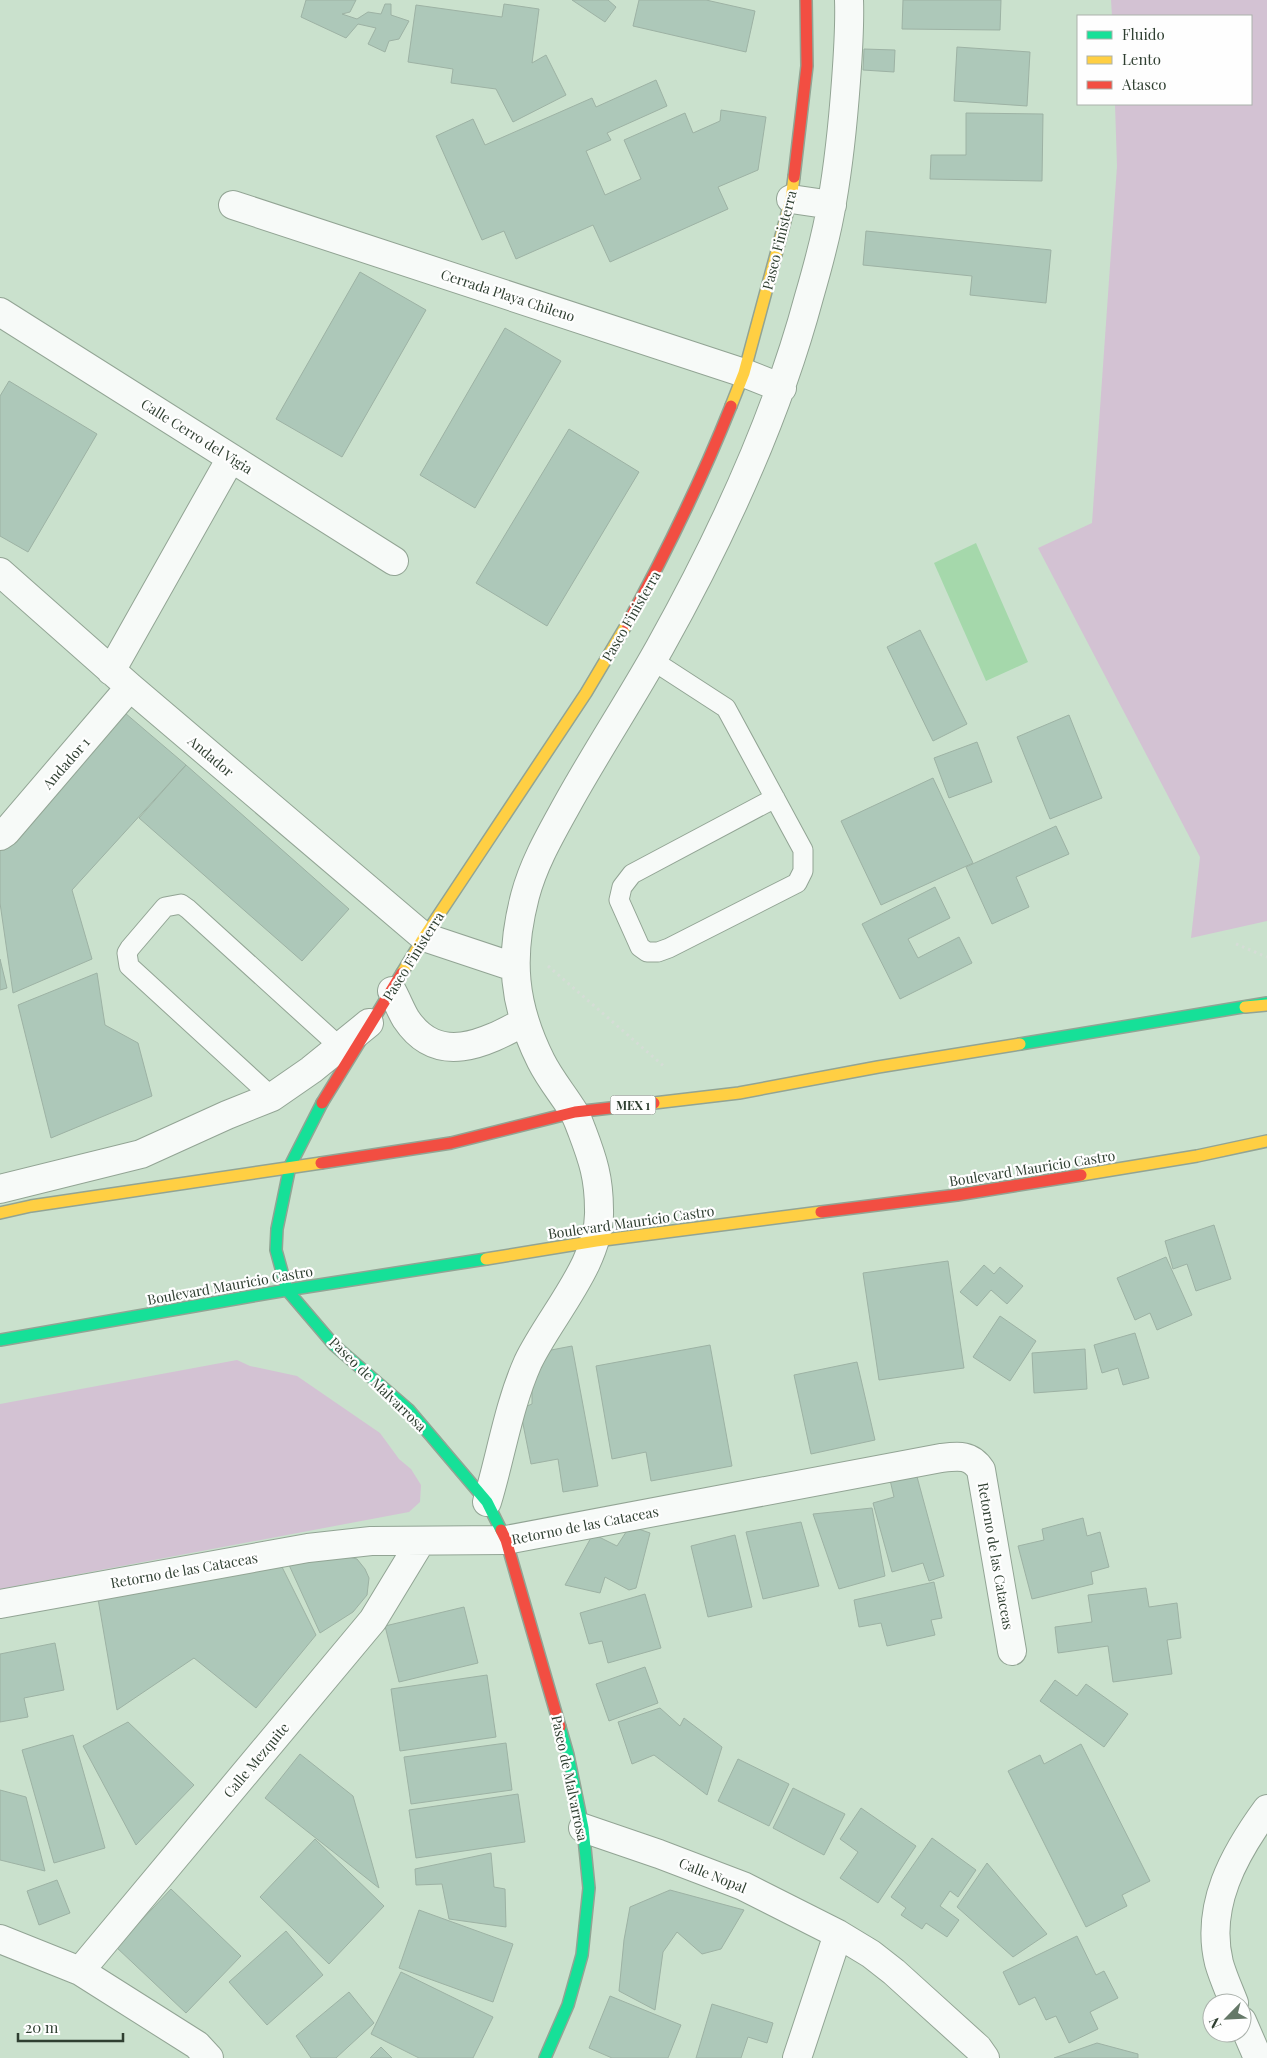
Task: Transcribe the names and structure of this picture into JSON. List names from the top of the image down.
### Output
{
  "streets": {
    "main road": [
      "Paseo Finisterra",
      "MEX 1",
      "Boulevard Mauricio Castro",
      "Paseo de Malvarrosa"
    ],
    "street": [
      "Cerrada Playa Chileno",
      "Calle Cerro del Vigia",
      "Andador",
      "Andador 1",
      "Retorno de las Cataceas",
      "Calle Mezquite",
      "Calle Nopal"
    ]
  },
  "crossings": [
    ["Paseo Finisterra", "Cerrada Playa Chileno"],
    ["Paseo Finisterra", "Andador"],
    ["Paseo Finisterra", "MEX 1"],
    ["Paseo Finisterra", "Boulevard Mauricio Castro"],
    ["Paseo Finisterra", "Paseo de Malvarrosa"],
    ["Calle Cerro del Vigia", "Andador 1"],
    ["Andador", "Andador 1"],
    ["Boulevard Mauricio Castro", "Paseo de Malvarrosa"],
    ["Paseo de Malvarrosa", "Retorno de las Cataceas"],
    ["Paseo de Malvarrosa", "Calle Nopal"],
    ["Retorno de las Cataceas", "Calle Mezquite"]
  ],
  "legend": ["Fluido", "Lento", "Atasco"],
  "scale_bar": "20 m",
  "north": "bottom left"
}
